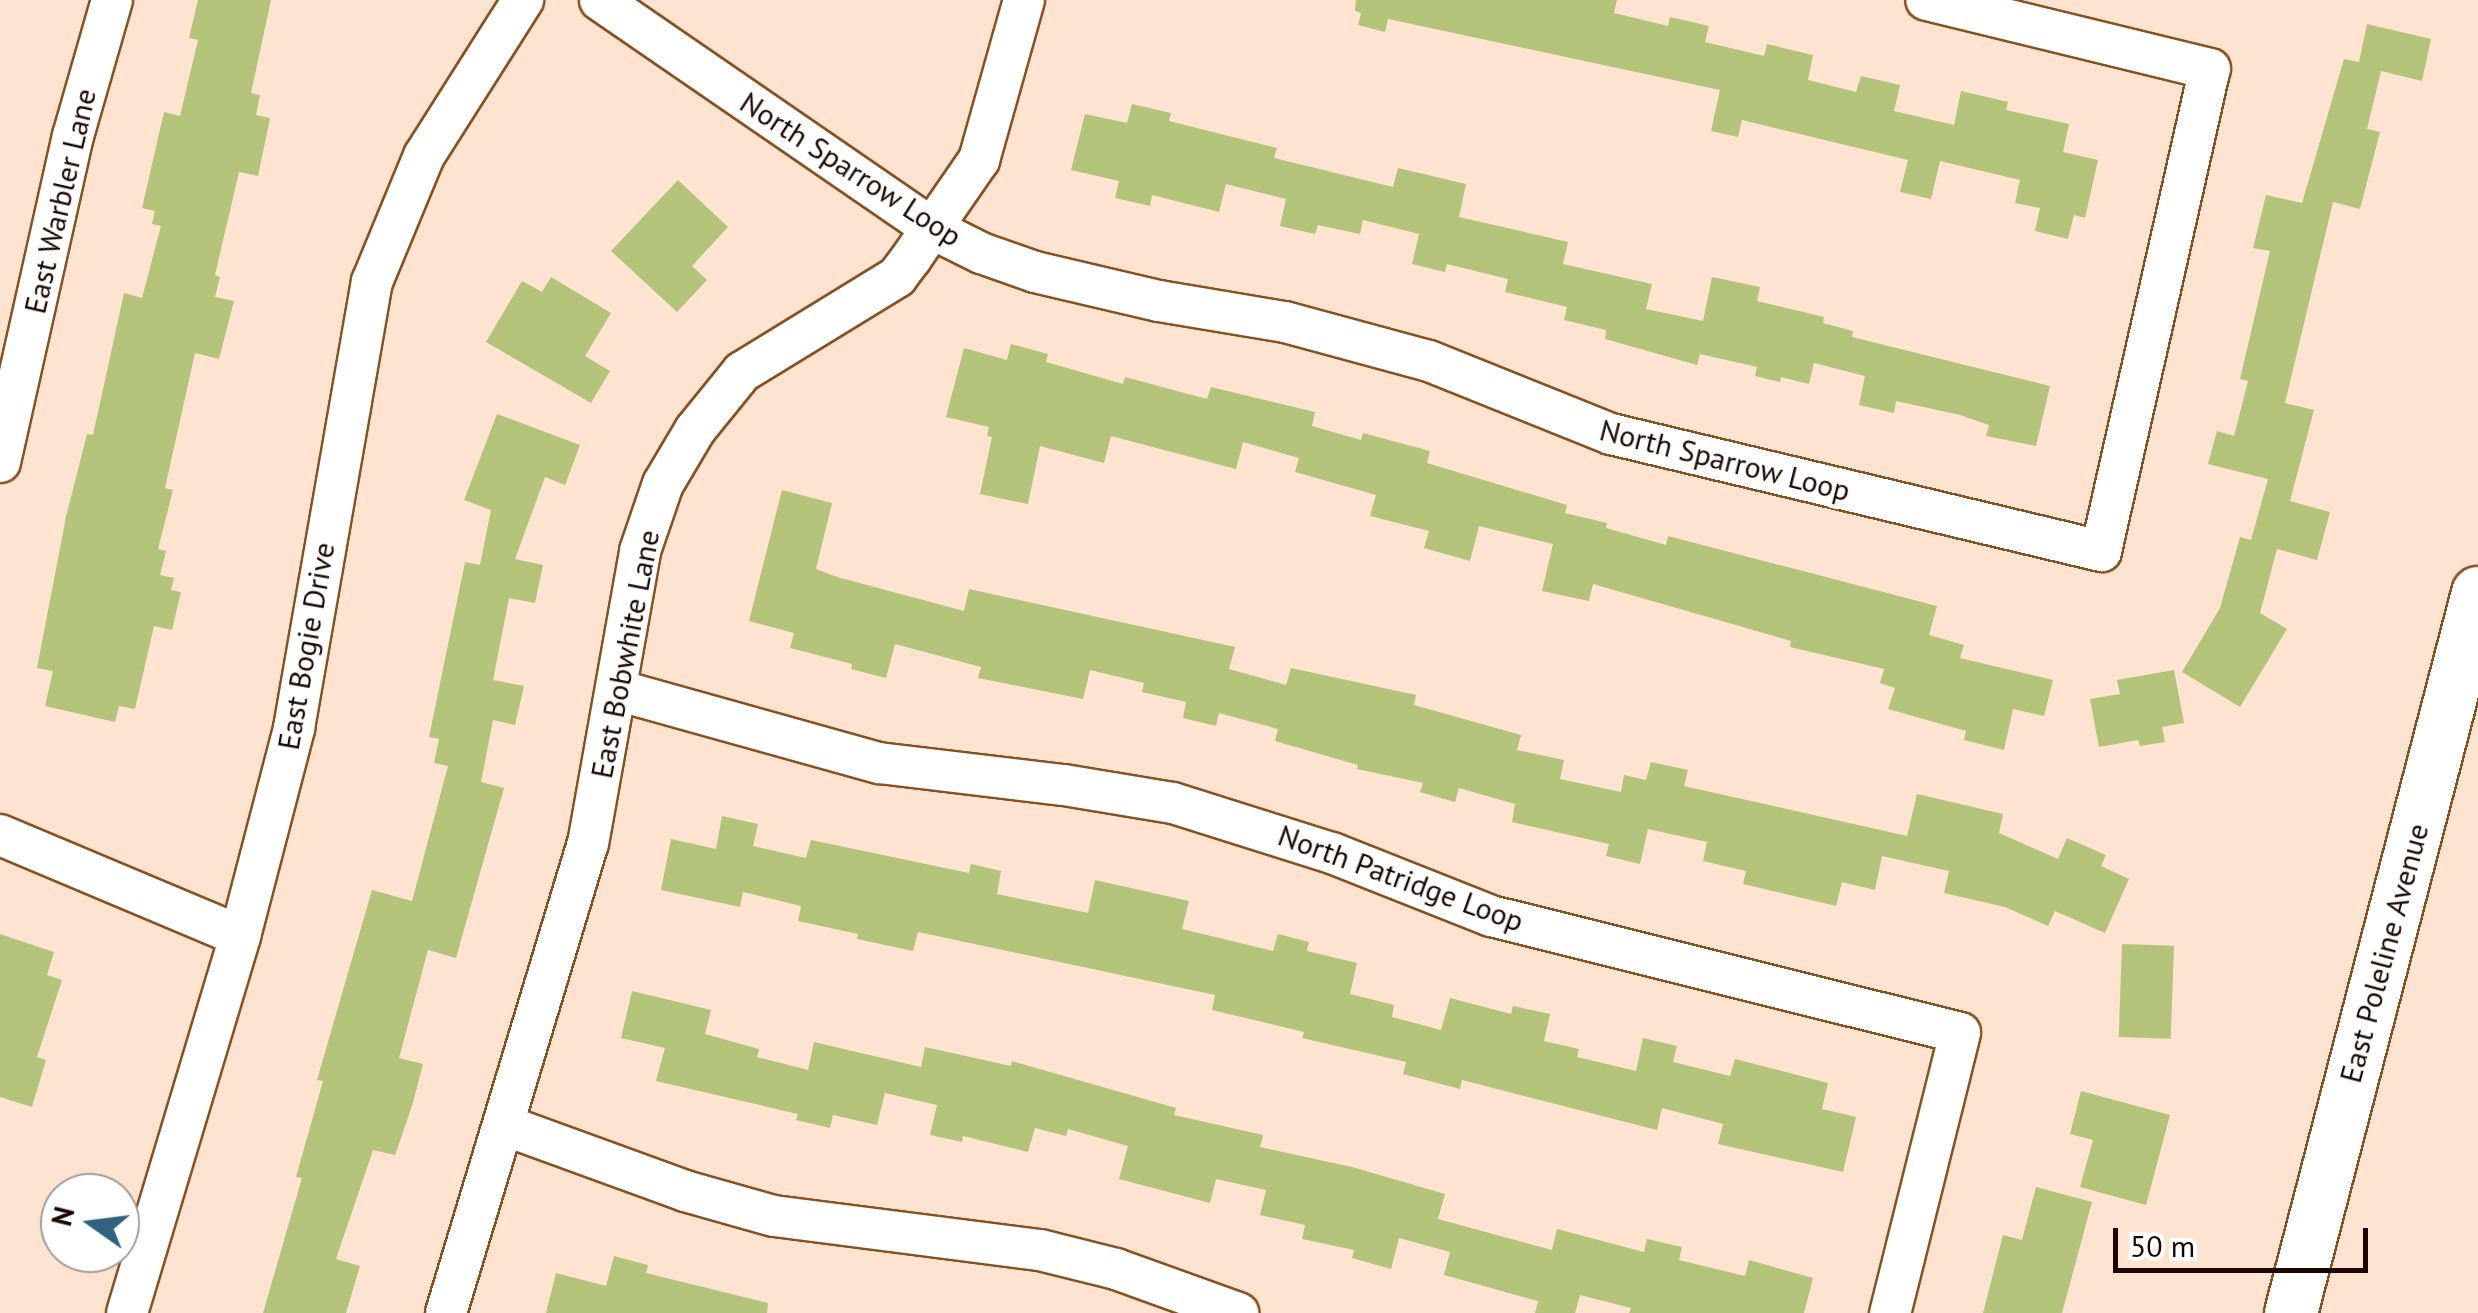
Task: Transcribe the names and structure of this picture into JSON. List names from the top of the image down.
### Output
{
  "streets": {
    "main road": ["East Poleline Avenue"],
    "street": [
      "North Sparrow Loop",
      "East Warbler Lane",
      "East Bogie Drive",
      "East Bobwhite Lane",
      "North Patridge Loop"
    ]
  },
  "crossings": [
    ["North Sparrow Loop", "East Bobwhite Lane"],
    ["East Bobwhite Lane", "North Patridge Loop"]
  ],
  "scale_bar": "50 m",
  "north": "left"
}
